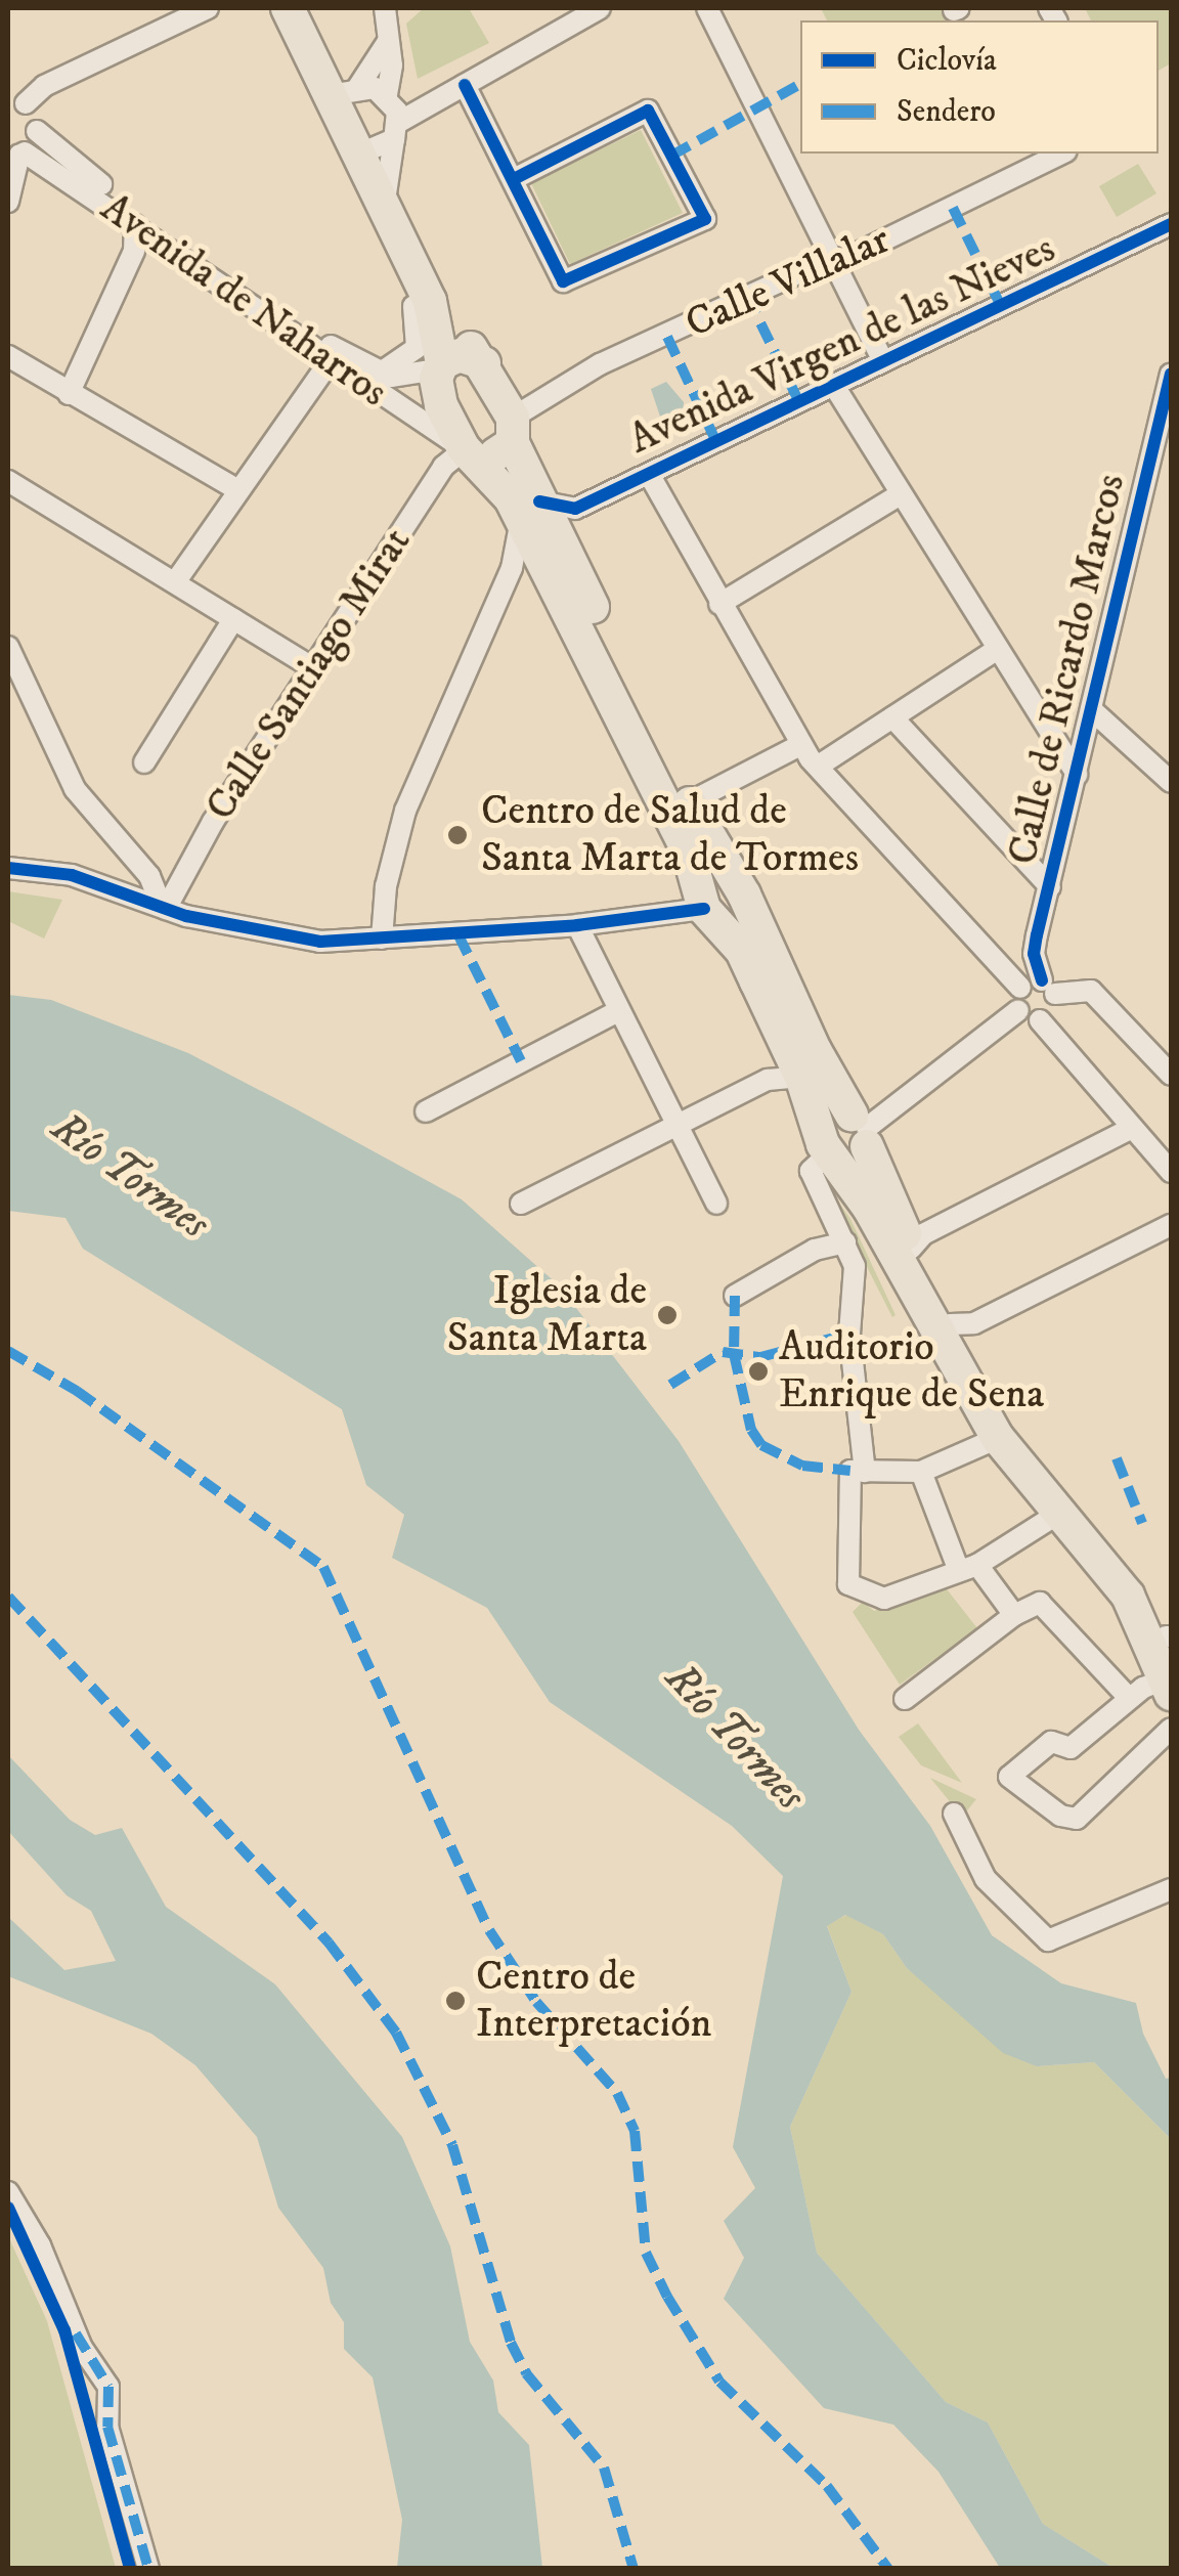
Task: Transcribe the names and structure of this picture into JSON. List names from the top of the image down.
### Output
{
  "streets": {
    "street": [
      "Calle Villalar",
      "Avenida de Naharros",
      "Avenida Virgen de las Nieves",
      "Calle de Ricardo Marcos",
      "Calle Santiago Mirat"
    ]
  },
  "crossings": [
    ["Avenida de Naharros", "Calle Santiago Mirat"]
  ],
  "water": ["Río Tormes"],
  "places": [
    "Centro de Salud de Santa Marta de Tormes",
    "Iglesia de Santa Marta",
    "Auditorio Enrique de Sena",
    "Centro de Interpretación"
  ],
  "legend": ["Ciclovía", "Sendero"]
}
